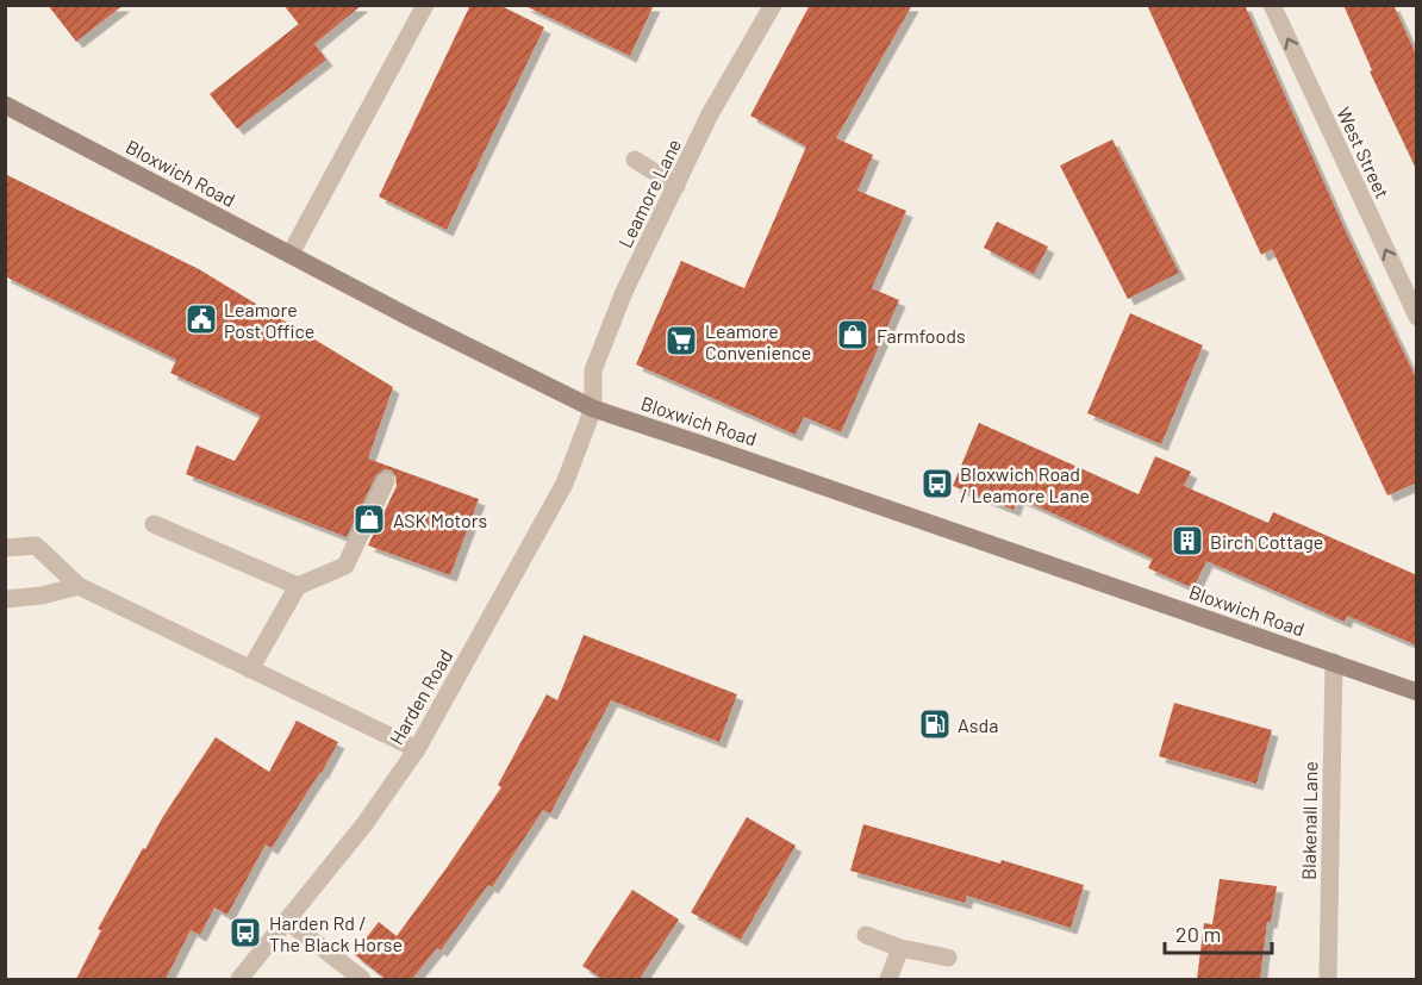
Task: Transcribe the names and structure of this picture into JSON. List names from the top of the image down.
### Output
{
  "streets": {
    "main road": ["Bloxwich Road"],
    "street": [
      "West Street",
      "Leamore Lane",
      "Harden Road",
      "Blakenall Lane"
    ]
  },
  "crossings": [
    ["Bloxwich Road", "Leamore Lane"],
    ["Bloxwich Road", "Harden Road"],
    ["Bloxwich Road", "Blakenall Lane"],
    ["Leamore Lane", "Harden Road"]
  ],
  "one_way": ["West Street"],
  "places": {
    "public building": ["Leamore Post Office"],
    "shop": ["Farmfoods", "ASK Motors"],
    "supermarket": ["Leamore Convenience"],
    "bus stop": ["Bloxwich Road / Leamore Lane", "Harden Rd / The Black Horse"],
    "building": ["Birch Cottage"],
    "fuel station": ["Asda"]
  },
  "scale_bar": "20 m"
}
